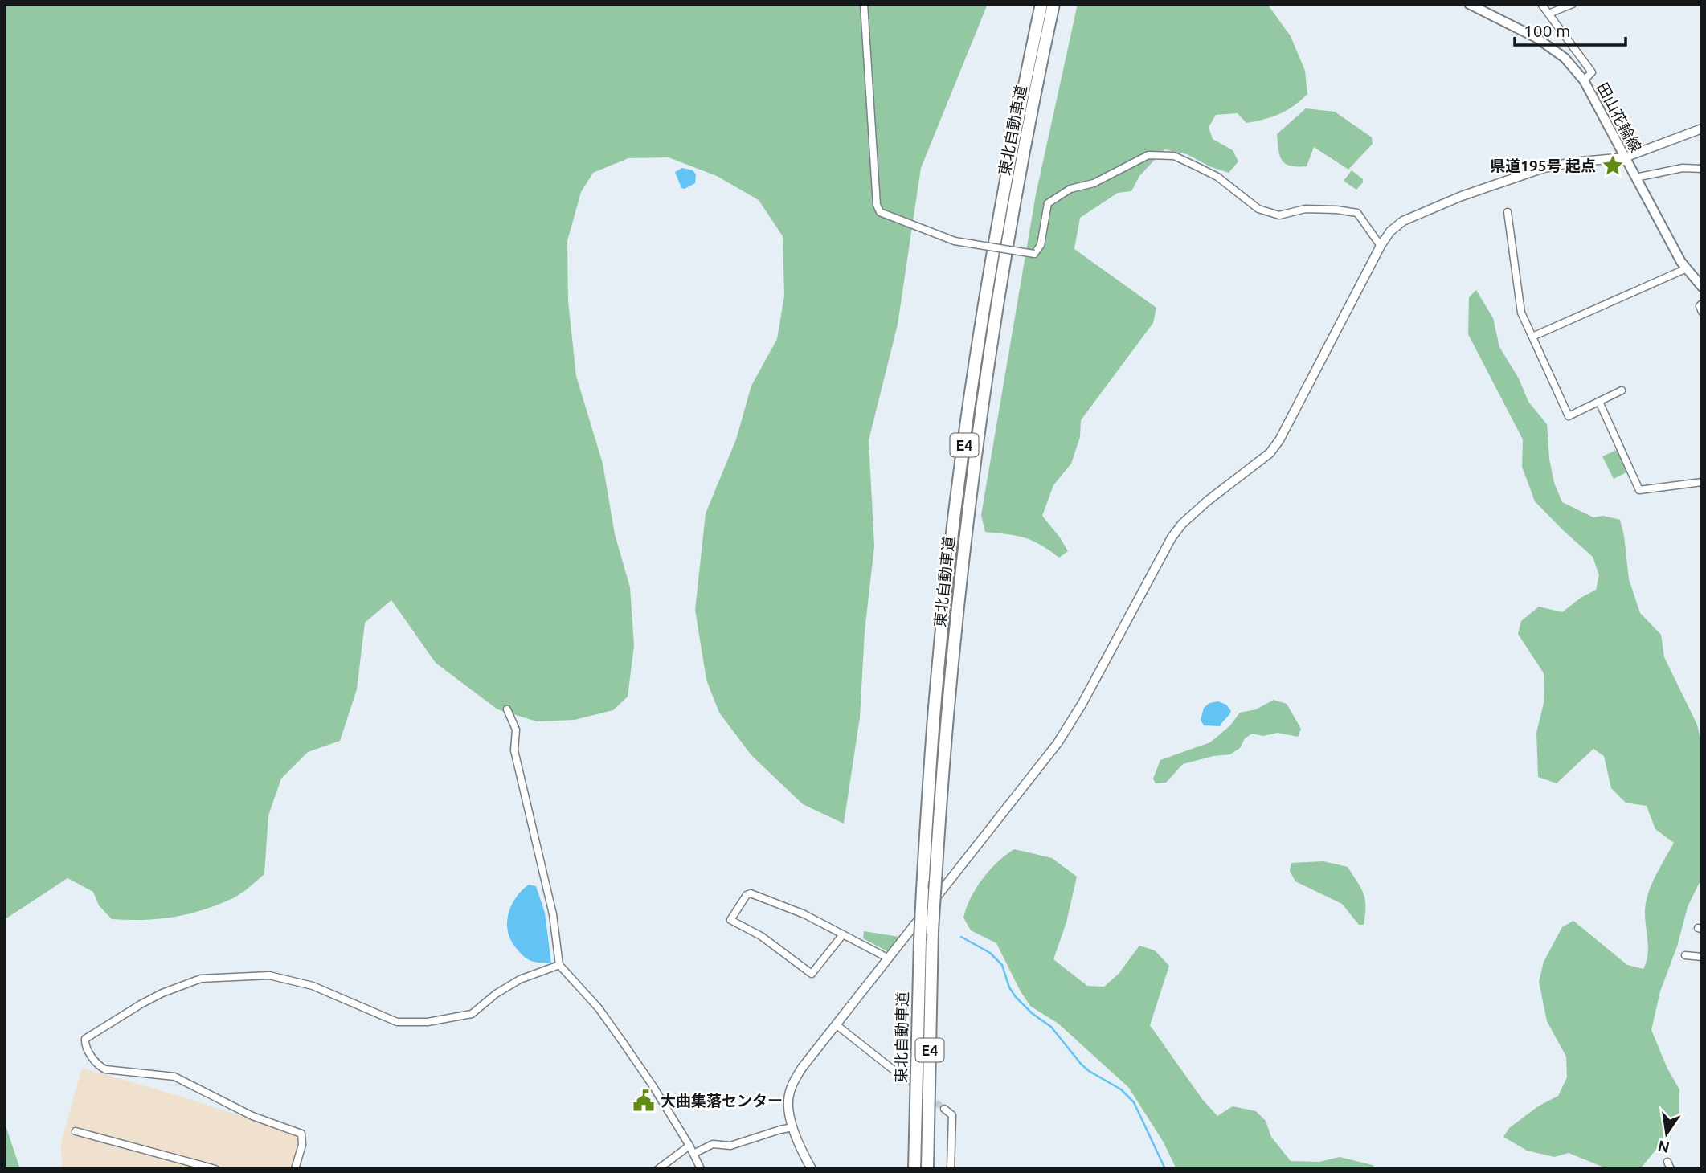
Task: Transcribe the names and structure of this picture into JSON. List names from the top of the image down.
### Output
{
  "streets": {
    "highway": ["東北自動車道", "E4"],
    "main road": ["田山花輪線"]
  },
  "places": {
    "place": ["県道195号 起点"],
    "public building": ["大曲集落センター"]
  },
  "scale_bar": "100 m",
  "north": "bottom"
}
